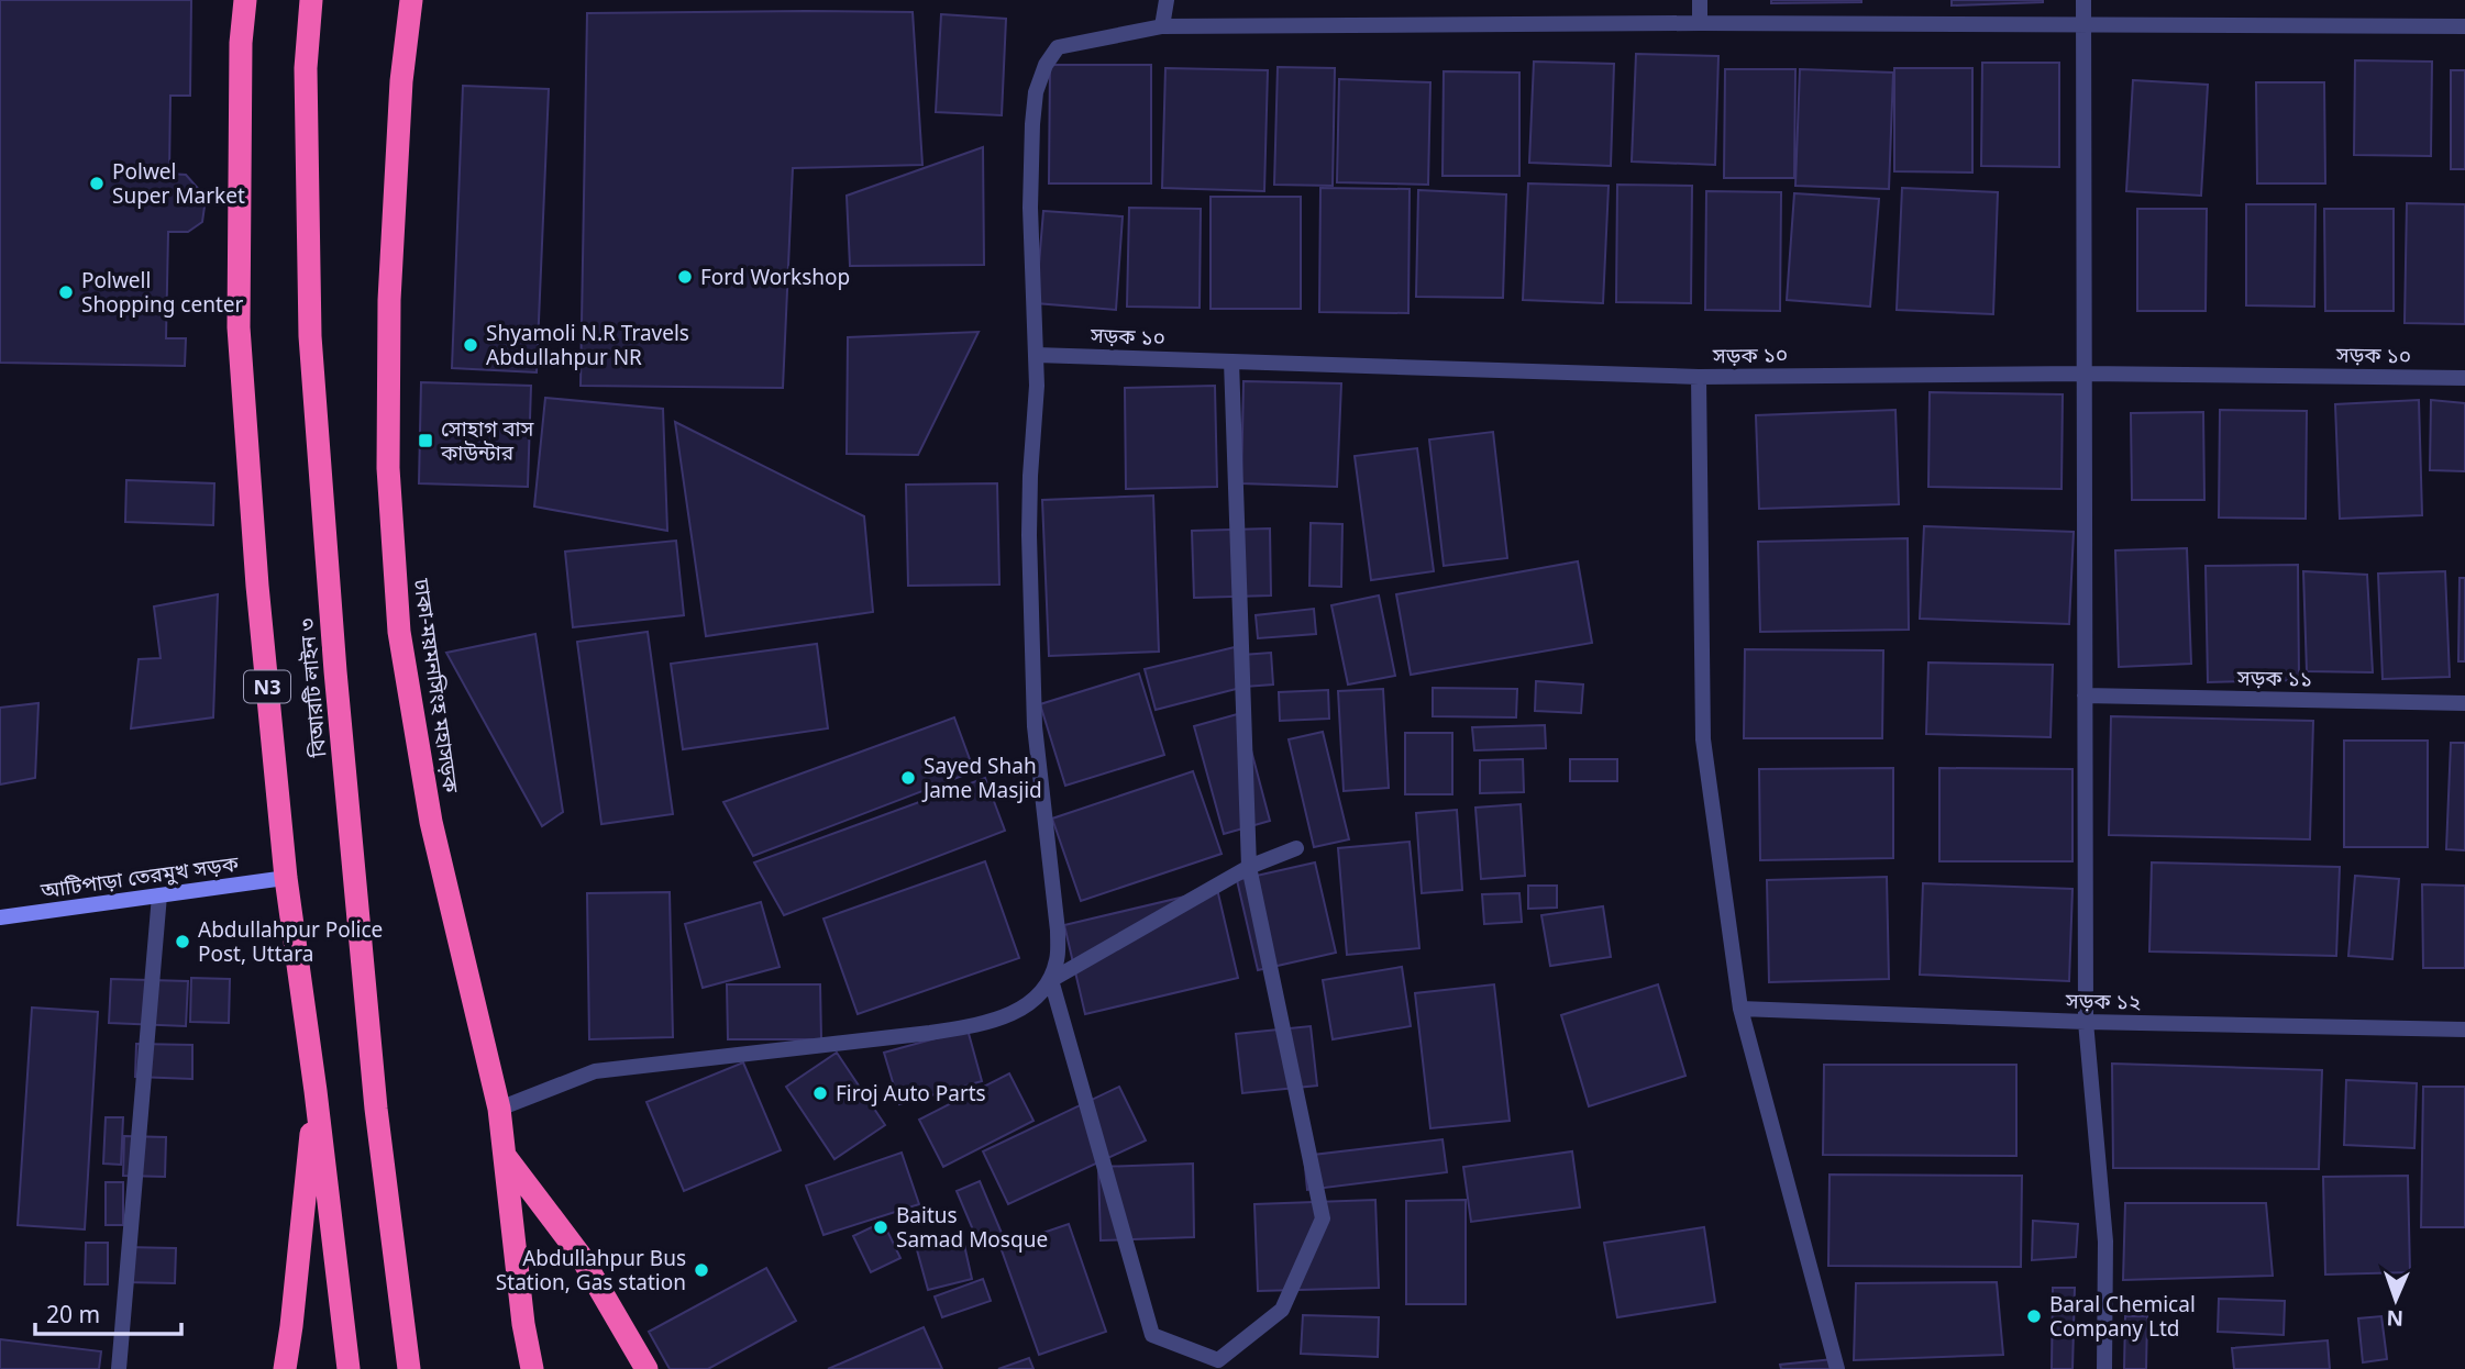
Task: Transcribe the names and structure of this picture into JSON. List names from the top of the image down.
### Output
{
  "streets": {
    "highway": ["ঢাকা-ময়মনসিংহ মহাসড়ক", "N3", "বিআরটি লাইন ৩"],
    "main road": ["আটিপাড়া তেরমুখ সড়ক"],
    "street": ["সড়ক ১০", "সড়ক ১১", "সড়ক ১২"]
  },
  "crossings": [
    ["N3", "আটিপাড়া তেরমুখ সড়ক"]
  ],
  "places": {
    "other": [
      "Polwel Super Market",
      "Ford Workshop",
      "Polwell Shopping center",
      "Shyamoli N.R Travels Abdullahpur NR",
      "Sayed Shah Jame Masjid",
      "Abdullahpur Police Post, Uttara",
      "Firoj Auto Parts",
      "Baitus Samad Mosque",
      "Abdullahpur Bus Station, Gas station",
      "Baral Chemical Company Ltd"
    ],
    "transit": ["সোহাগ বাস কাউন্টার"]
  },
  "scale_bar": "20 m",
  "north": "bottom"
}
